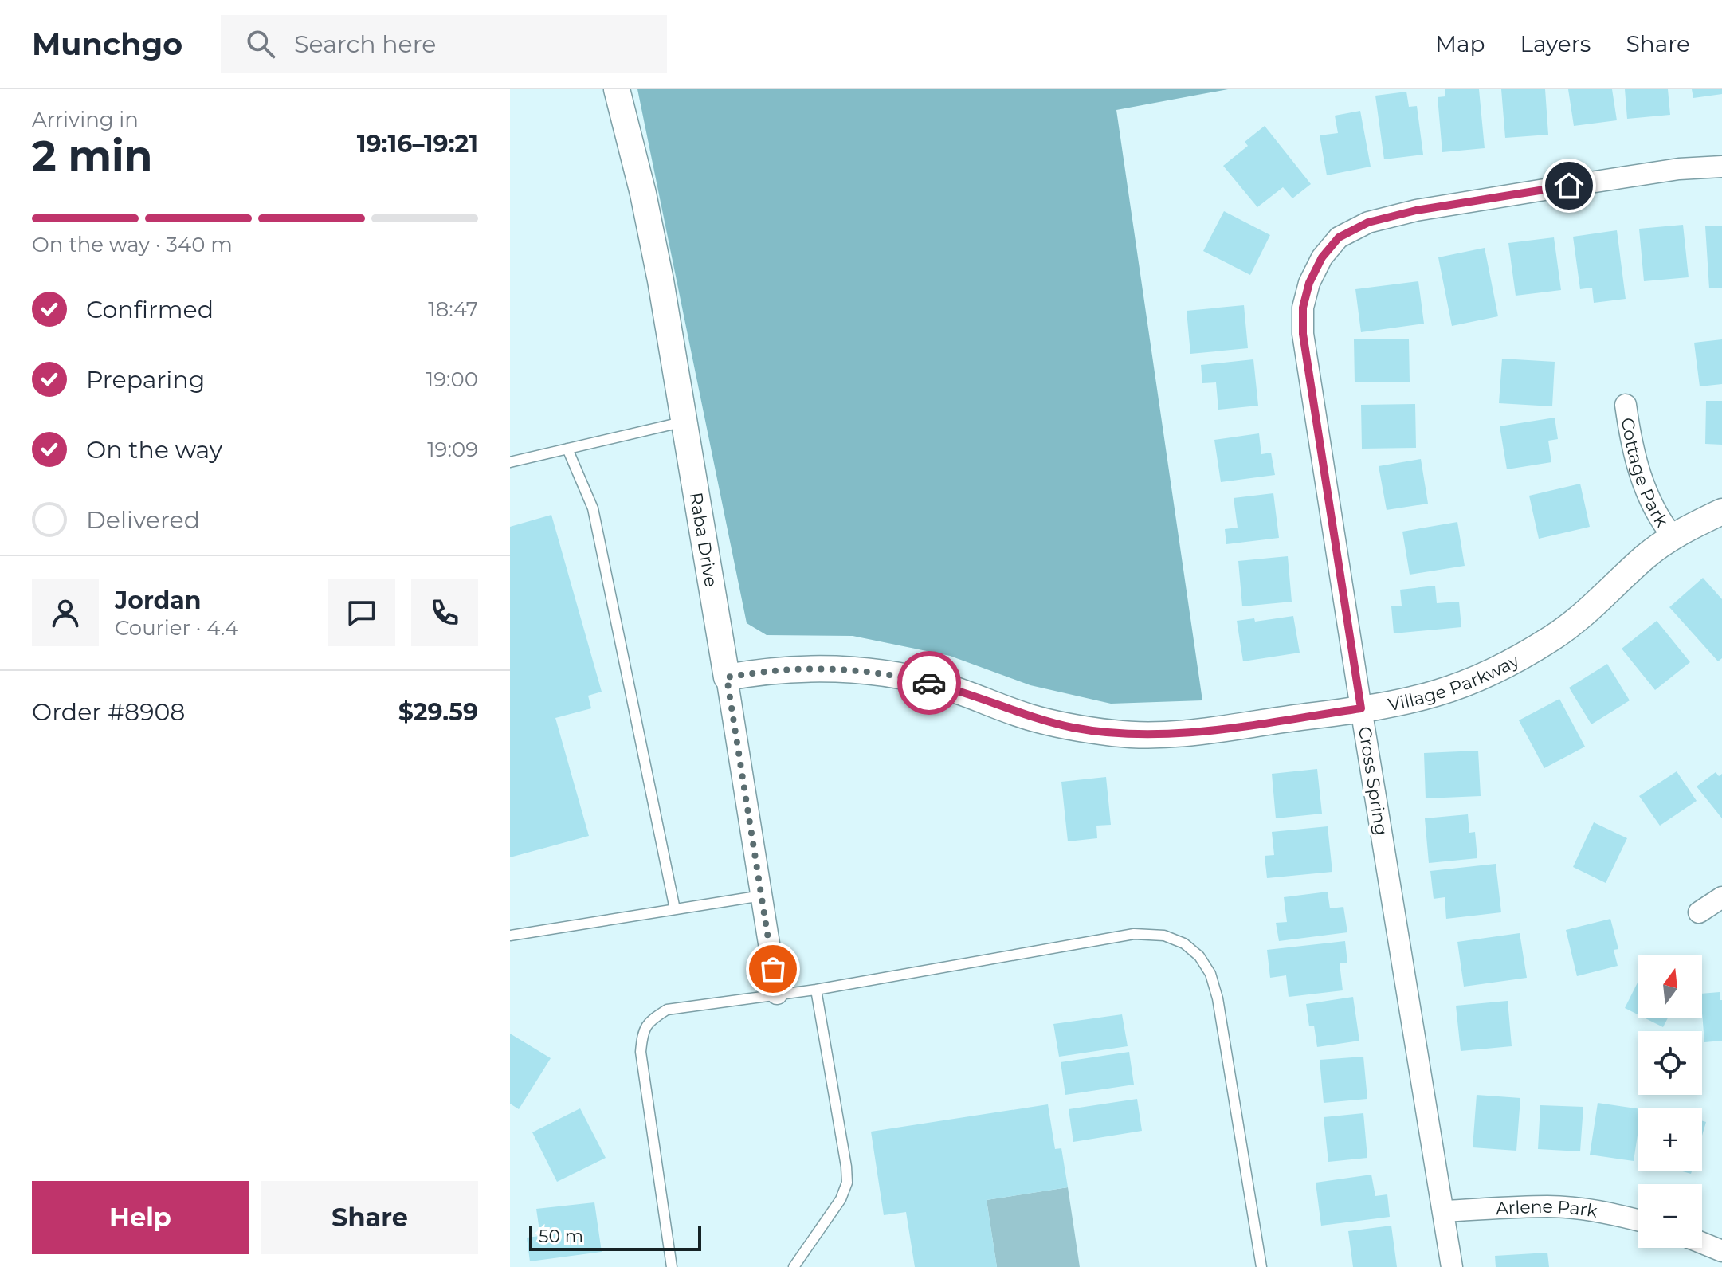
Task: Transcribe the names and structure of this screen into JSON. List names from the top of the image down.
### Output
{
  "streets": {
    "street": [
      "Cottage Park",
      "Raba Drive",
      "Village Parkway",
      "Cross Spring",
      "Arlene Park"
    ]
  },
  "crossings": [
    ["Cottage Park", "Village Parkway"],
    ["Raba Drive", "Village Parkway"],
    ["Village Parkway", "Cross Spring"],
    ["Cross Spring", "Arlene Park"]
  ],
  "scale_bar": "50 m",
  "north": "top",
  "page": {
    "header": "Munchgo",
    "search": "Search here",
    "nav": ["Map", "Layers", "Share"],
    "heading": ["2 min", "Arriving in", "19:16–19:21"],
    "panel": [
      "Jordan",
      "Courier · 4.4",
      "Order #8908",
      "$29.59"
    ],
    "bar": "On the way · 340 m",
    "list": [
      ["Confirmed", "18:47"],
      ["Preparing", "19:00"],
      ["On the way", "19:09"],
      "Delivered"
    ],
    "map_buttons": ["+", "−"],
    "buttons": ["Help", "Share"],
    "scale": "50 m"
  }
}
